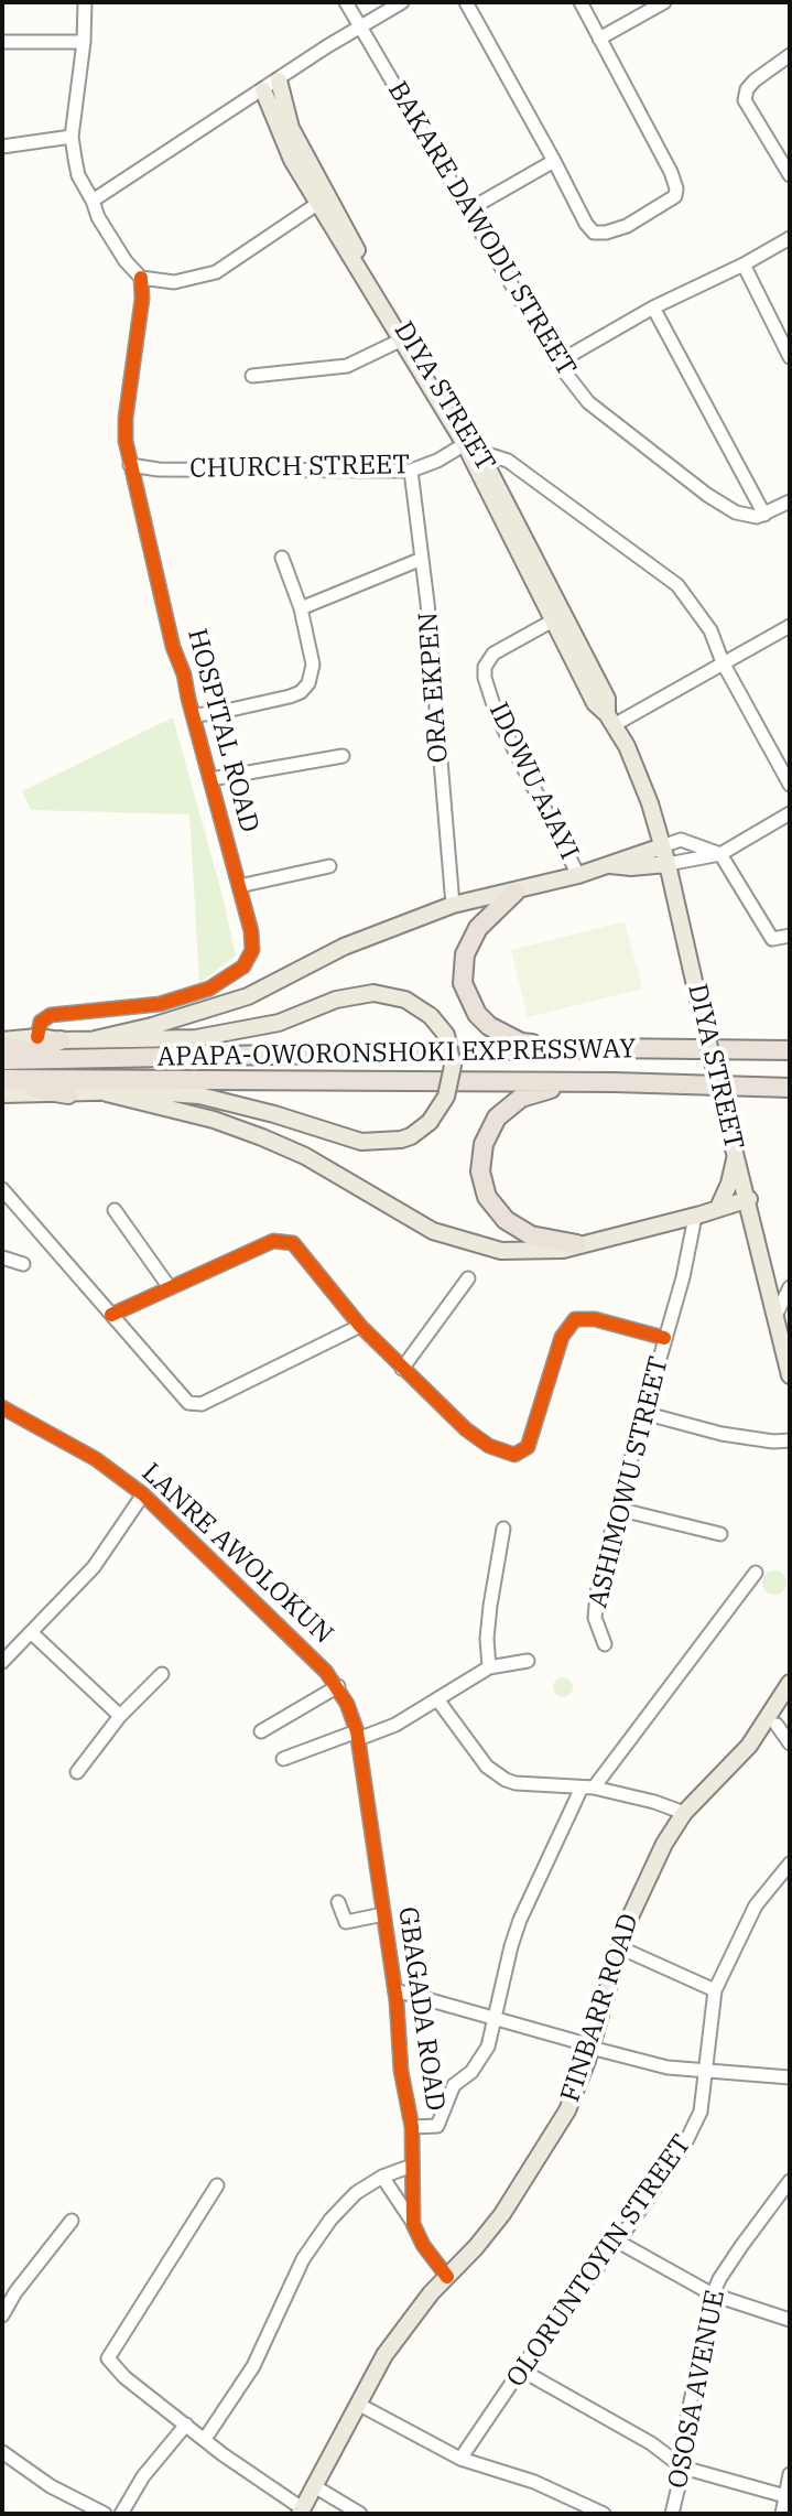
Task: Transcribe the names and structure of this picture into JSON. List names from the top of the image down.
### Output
{
  "streets": {
    "highway": ["APAPA-OWORONSHOKI EXPRESSWAY"],
    "main road": ["DIYA STREET", "FINBARR ROAD"],
    "street": [
      "BAKARE DAWODU STREET",
      "CHURCH STREET",
      "ORA EKPEN",
      "HOSPITAL ROAD",
      "IDOWU AJAYI",
      "ASHIMOWU STREET",
      "LANRE AWOLOKUN",
      "GBAGADA ROAD",
      "OLORUNTOYIN STREET",
      "OSOSA AVENUE"
    ]
  },
  "crossings": [
    ["DIYA STREET", "CHURCH STREET"],
    ["DIYA STREET", "IDOWU AJAYI"],
    ["CHURCH STREET", "ORA EKPEN"],
    ["CHURCH STREET", "HOSPITAL ROAD"],
    ["LANRE AWOLOKUN", "GBAGADA ROAD"],
    ["FINBARR ROAD", "GBAGADA ROAD"]
  ]
}
